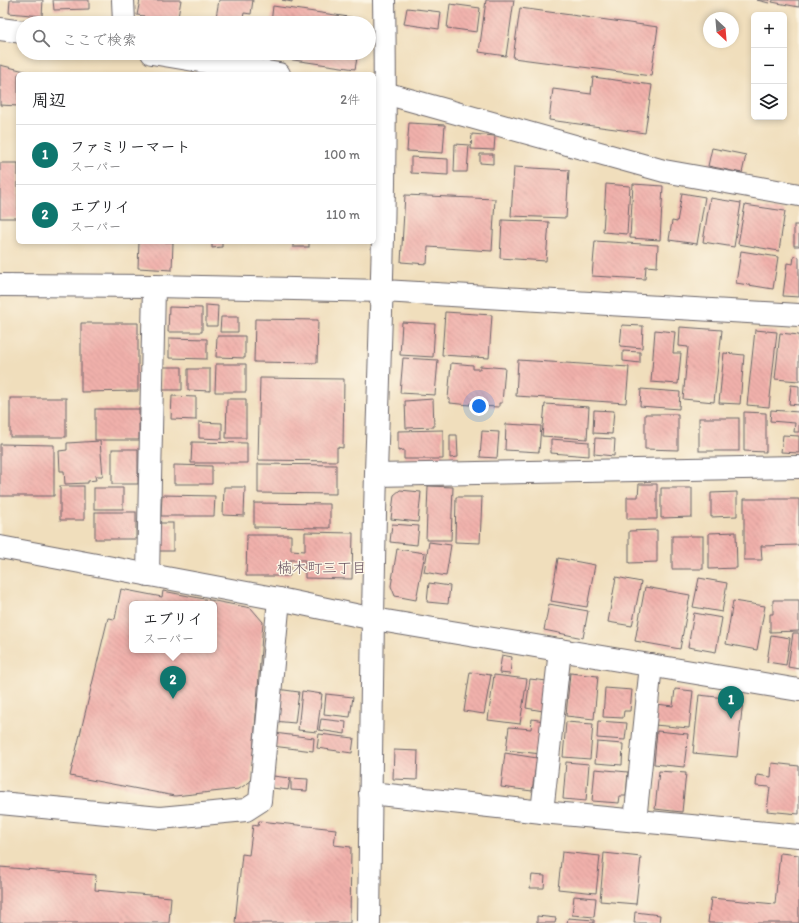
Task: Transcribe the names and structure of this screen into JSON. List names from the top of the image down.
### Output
{
  "districts": ["楠木町三丁目"],
  "north": "bottom right",
  "page": {
    "map_buttons": ["+", "−"],
    "search": "ここで検索",
    "heading": ["周辺", "2件"],
    "list": [
      {
        "mark": "1",
        "name": "ファミリーマート",
        "note": "スーパー",
        "value": "100 m"
      },
      {
        "mark": "2",
        "name": "エブリイ",
        "note": "スーパー",
        "value": "110 m"
      }
    ],
    "popup": ["エブリイ", "スーパー"],
    "pins": ["2", "1"]
  }
}
